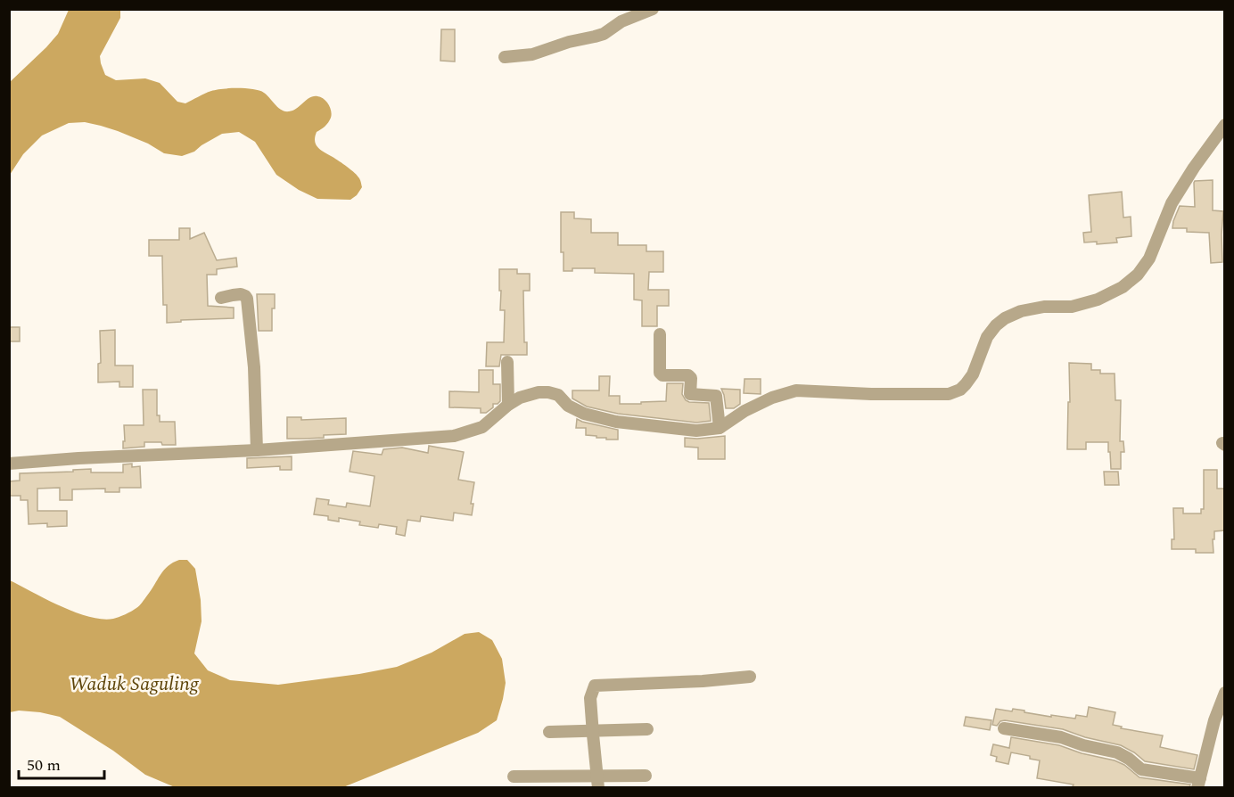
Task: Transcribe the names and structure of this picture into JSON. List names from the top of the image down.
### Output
{
  "water": ["Waduk Saguling"],
  "scale_bar": "50 m"
}
